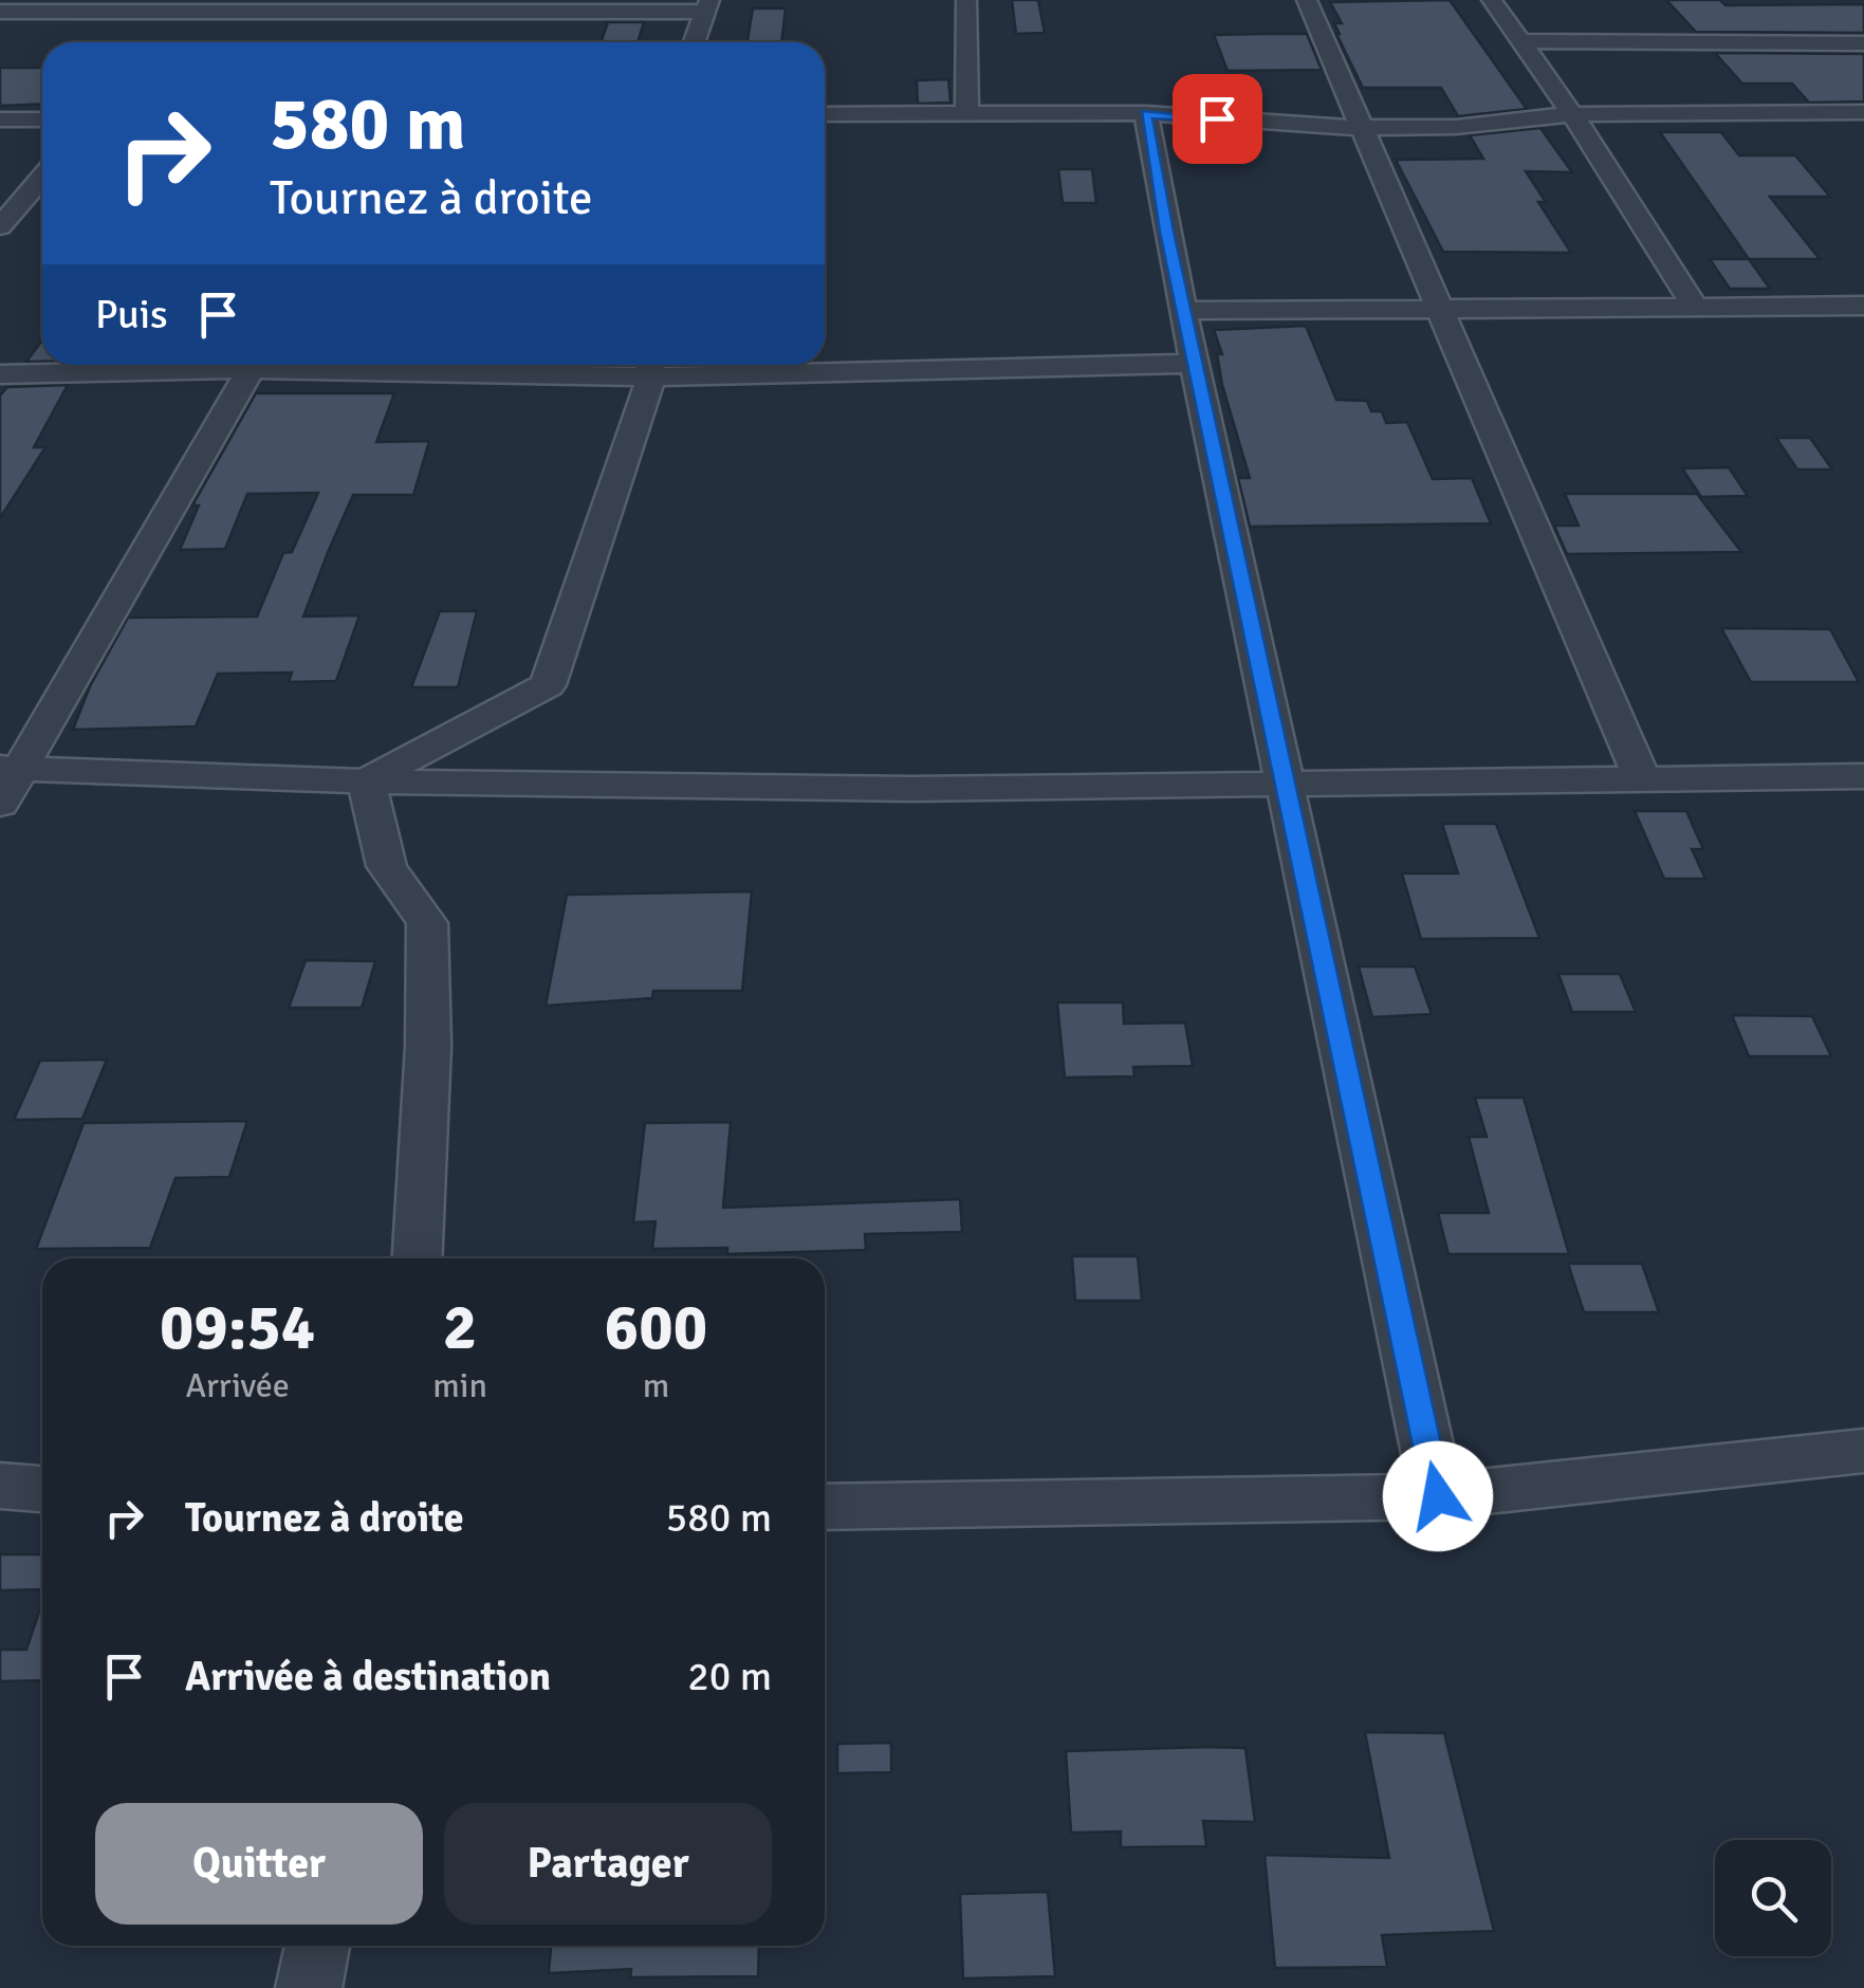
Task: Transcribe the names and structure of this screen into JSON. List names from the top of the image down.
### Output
{
  "page": {
    "turn": ["580 m", "Tournez à droite"],
    "then": "Puis",
    "eta": [
      "09:54",
      "Arrivée",
      "2",
      "min",
      "600",
      "m"
    ],
    "list": [
      {
        "name": "Tournez à droite",
        "value": "580 m"
      },
      {
        "name": "Arrivée à destination",
        "value": "20 m"
      }
    ],
    "buttons": ["Quitter", "Partager"]
  }
}
